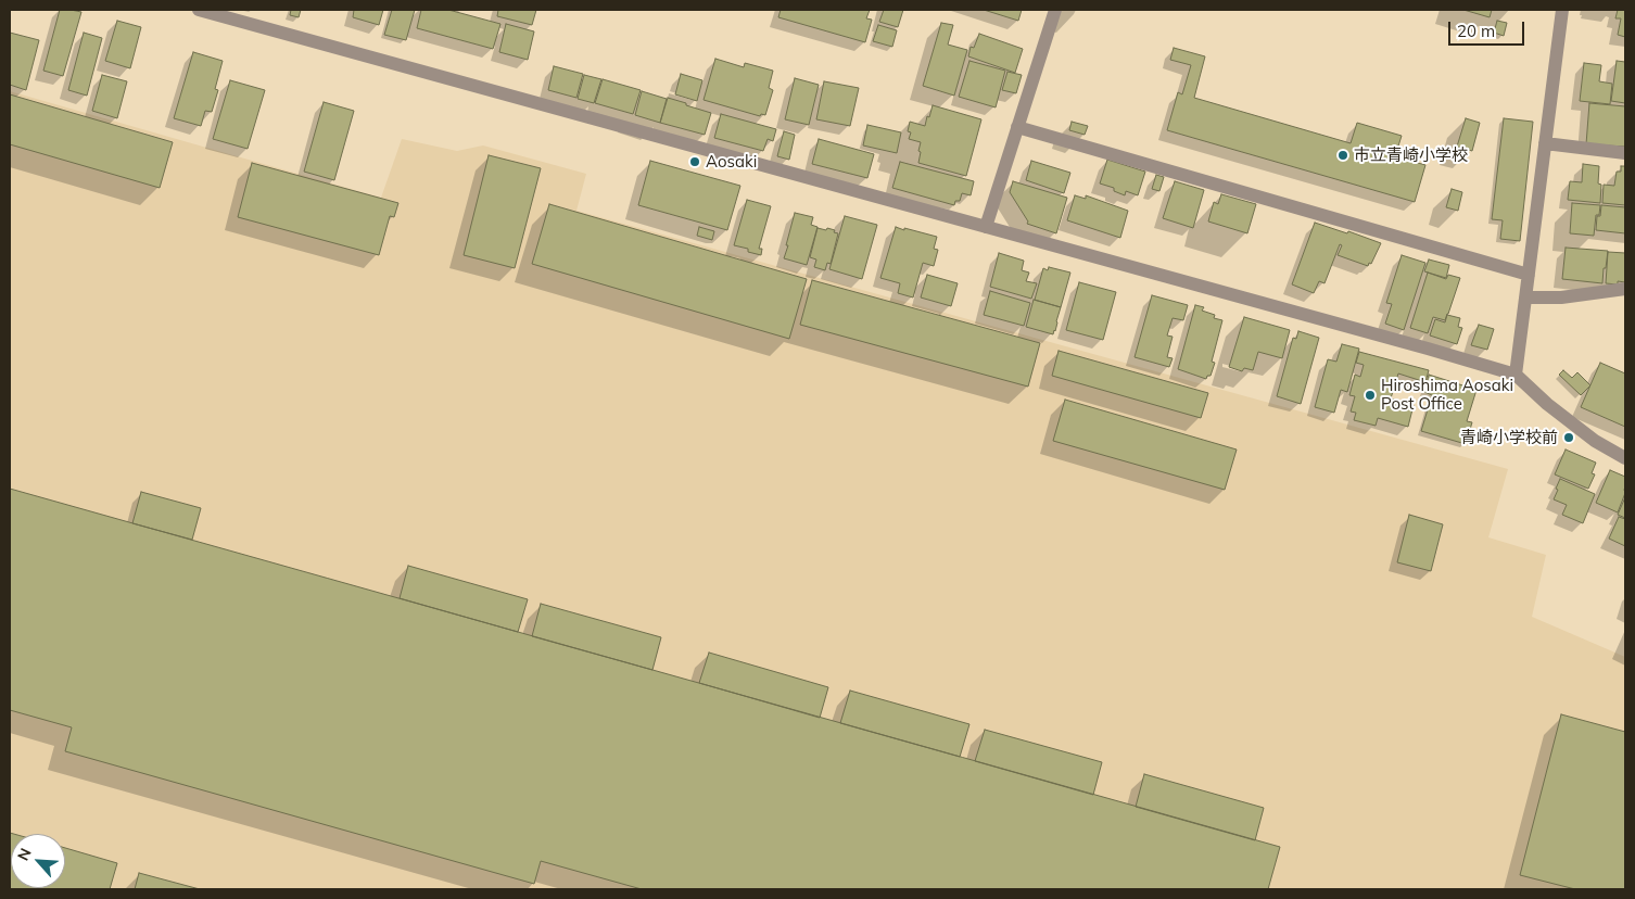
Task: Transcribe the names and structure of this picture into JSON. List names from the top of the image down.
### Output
{
  "places": [
    "市立青崎小学校",
    "Aosaki",
    "Hiroshima Aosaki Post Office",
    "青崎小学校前"
  ],
  "scale_bar": "20 m",
  "north": "top left"
}
